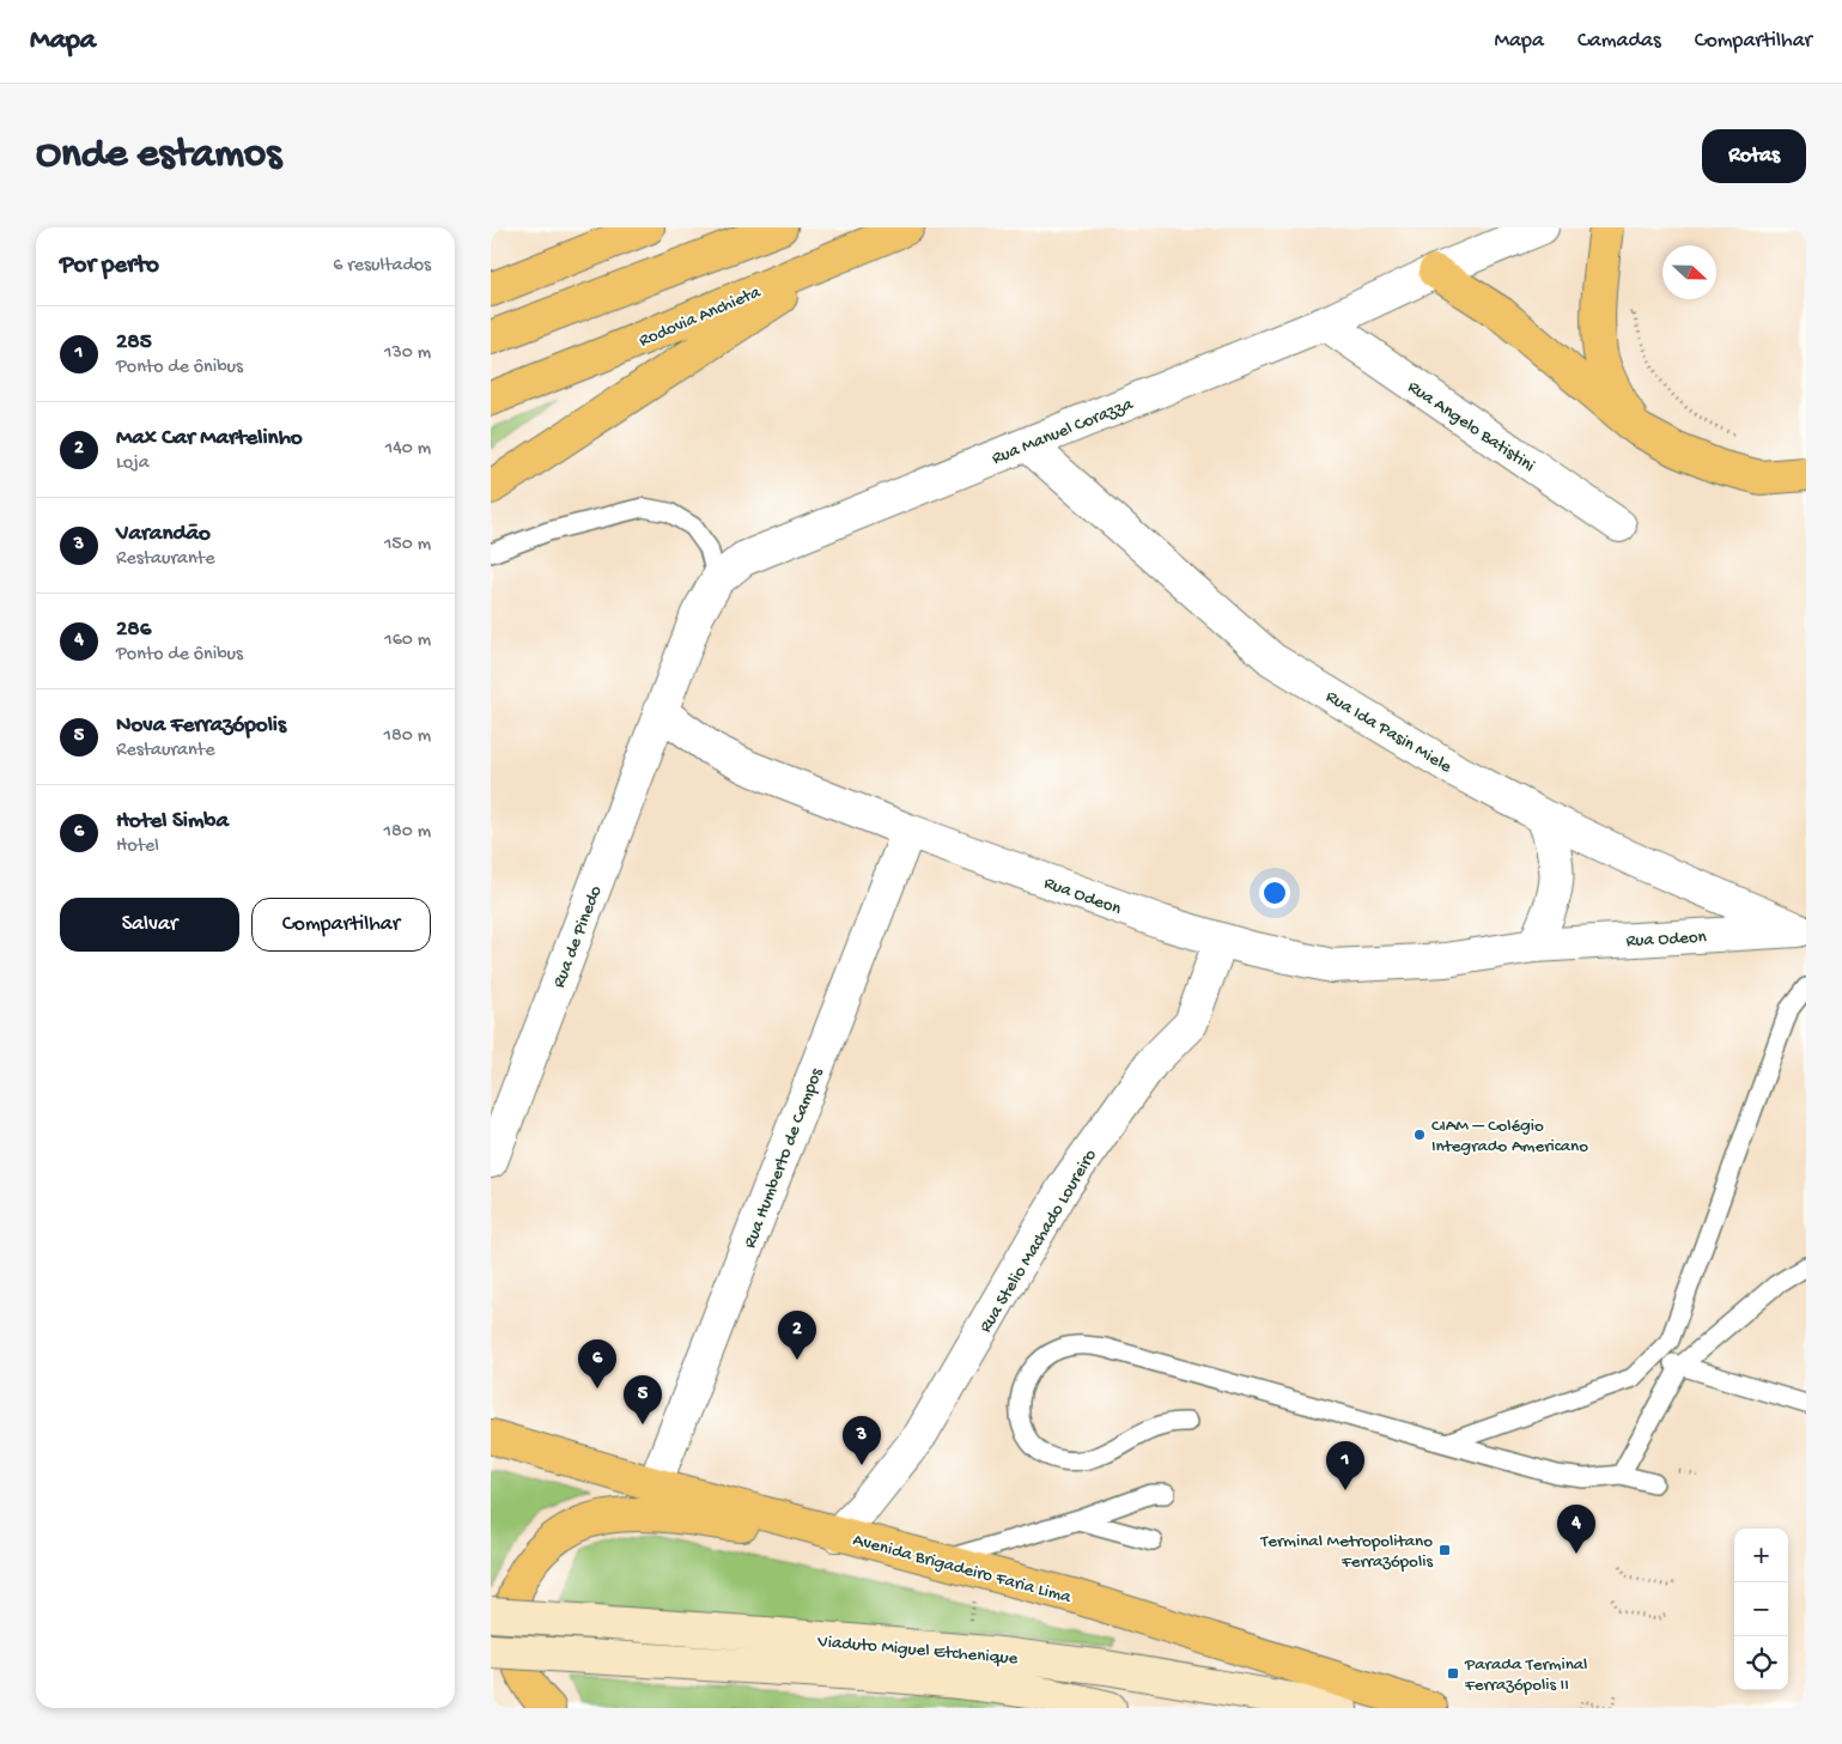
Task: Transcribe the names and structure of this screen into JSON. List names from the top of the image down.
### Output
{
  "streets": {
    "main road": ["Rodovia Anchieta", "Avenida Brigadeiro Faria Lima"],
    "street": [
      "Rua Angelo Batistini",
      "Rua Manuel Corazza",
      "Rua Ida Pasin Miele",
      "Rua Odeon",
      "Rua de Pinedo",
      "Rua Humberto de Campos",
      "Rua Stelio Machado Loureiro",
      "Viaduto Miguel Etchenique"
    ]
  },
  "crossings": [
    ["Rua Angelo Batistini", "Rua Manuel Corazza"],
    ["Rua Manuel Corazza", "Rua Ida Pasin Miele"],
    ["Rua Manuel Corazza", "Rua Odeon"],
    ["Rua Manuel Corazza", "Rua de Pinedo"],
    ["Rua Ida Pasin Miele", "Rua Odeon"],
    ["Rua Odeon", "Rua de Pinedo"],
    ["Rua Odeon", "Rua Humberto de Campos"],
    ["Rua Odeon", "Rua Stelio Machado Loureiro"],
    ["Rua Humberto de Campos", "Avenida Brigadeiro Faria Lima"],
    ["Rua Stelio Machado Loureiro", "Avenida Brigadeiro Faria Lima"]
  ],
  "places": {
    "other": ["CIAM – Colégio Integrado Americano"],
    "transit": ["Terminal Metropolitano Ferrazópolis", "Parada Terminal Ferrazópolis II"]
  },
  "north": "right",
  "page": {
    "header": "Mapa",
    "nav": ["Mapa", "Camadas", "Compartilhar"],
    "buttons": [
      "Rotas",
      ["Salvar", "Compartilhar"]
    ],
    "title": "Onde estamos",
    "heading": ["Por perto", "6 resultados"],
    "list": [
      {
        "mark": "1",
        "name": "285",
        "note": "Ponto de ônibus",
        "value": "130 m"
      },
      {
        "mark": "2",
        "name": "Max Car Martelinho",
        "note": "Loja",
        "value": "140 m"
      },
      {
        "mark": "3",
        "name": "Varandão",
        "note": "Restaurante",
        "value": "150 m"
      },
      {
        "mark": "4",
        "name": "286",
        "note": "Ponto de ônibus",
        "value": "160 m"
      },
      {
        "mark": "5",
        "name": "Nova Ferrazópolis",
        "note": "Restaurante",
        "value": "180 m"
      },
      {
        "mark": "6",
        "name": "Hotel Simba",
        "note": "Hotel",
        "value": "180 m"
      }
    ],
    "pins": [
      "2",
      "6",
      "5",
      "3",
      "1",
      "4"
    ],
    "map_buttons": ["+", "−"]
  }
}
